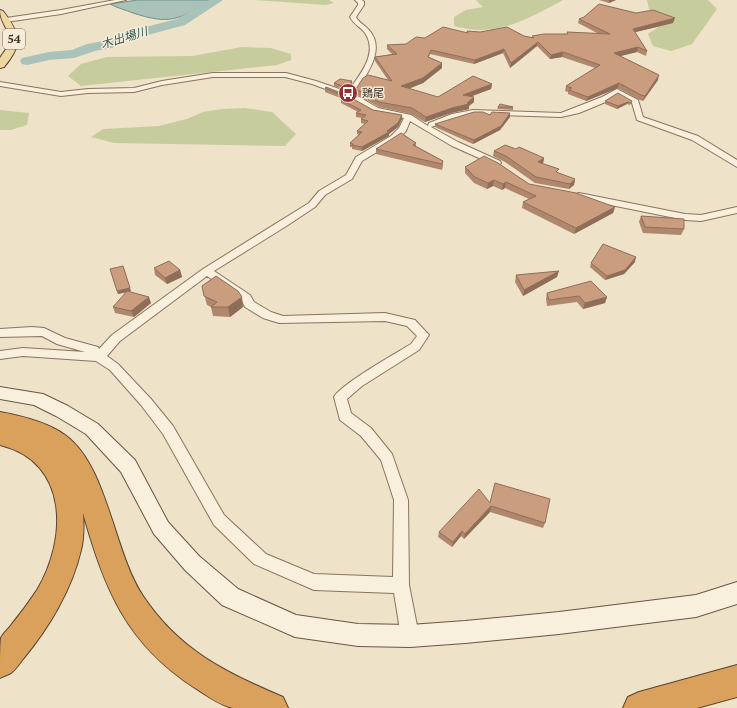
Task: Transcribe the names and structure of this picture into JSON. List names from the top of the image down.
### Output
{
  "streets": {
    "main road": ["54"]
  },
  "water": ["木出場川"],
  "places": {
    "bus stop": ["鶏尾"]
  }
}
